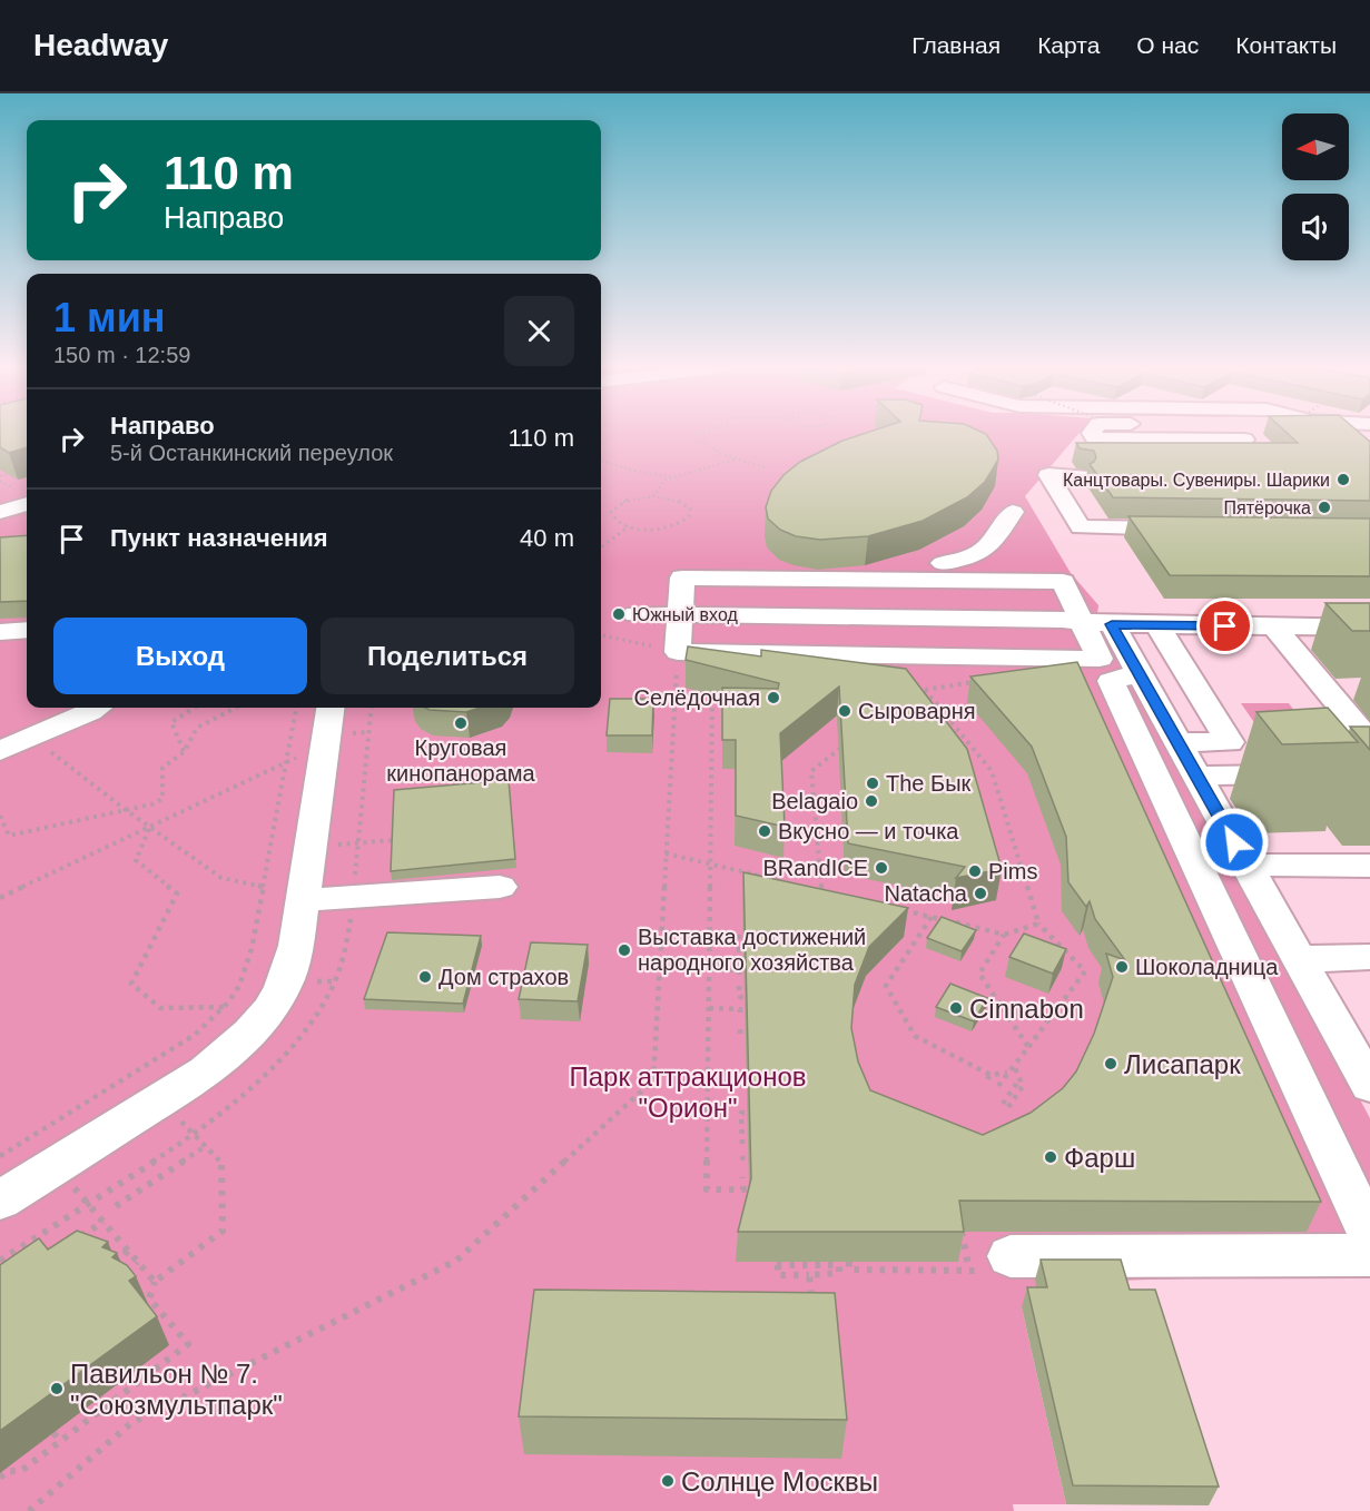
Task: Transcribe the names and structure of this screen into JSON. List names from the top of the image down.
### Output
{
  "parks": ["Парк аттракционов \"Орион\""],
  "places": [
    "Канцтовары. Сувениры. Шарики",
    "Пятёрочка",
    "Южный вход",
    "Селёдочная",
    "Сыроварня",
    "Круговая кинопанорама",
    "The Бык",
    "Belagaio",
    "Вкусно — и точка",
    "BRandICE",
    "Pims",
    "Natacha",
    "Выставка достижений народного хозяйства",
    "Шоколадница",
    "Дом страхов",
    "Cinnabon",
    "Лисапарк",
    "Фарш",
    "Павильон № 7. \"Союзмультпарк\"",
    "Солнце Москвы"
  ],
  "north": "left",
  "page": {
    "header": "Headway",
    "nav": [
      "Главная",
      "Карта",
      "О нас",
      "Контакты"
    ],
    "turn": ["110 m", "Направо"],
    "heading": ["1 мин", "150 m · 12:59"],
    "list": [
      {
        "name": "Направо",
        "note": "5-й Останкинский переулок",
        "value": "110 m"
      },
      {
        "name": "Пункт назначения",
        "value": "40 m"
      }
    ],
    "buttons": ["Выход", "Поделиться"]
  }
}
